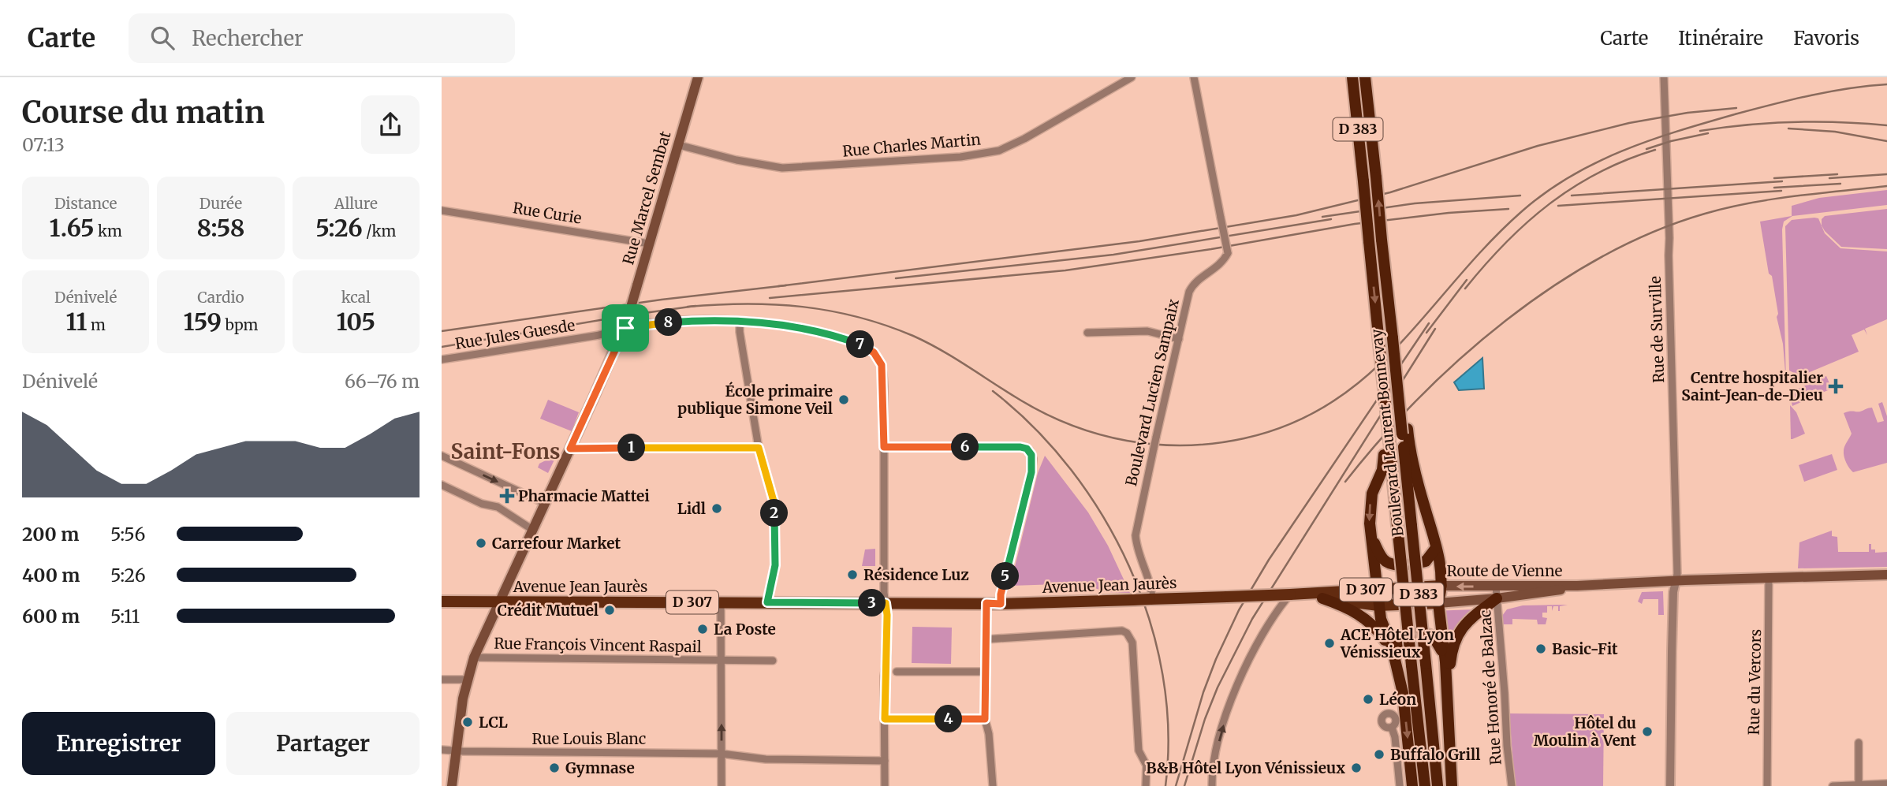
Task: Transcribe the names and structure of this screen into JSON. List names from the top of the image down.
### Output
{
  "streets": {
    "highway": ["D 383", "Boulevard Laurent Bonnevay"],
    "main road": [
      "Rue Marcel Sembat",
      "Route de Vienne",
      "Avenue Jean Jaurès",
      "D 307"
    ],
    "street": [
      "Rue Charles Martin",
      "Rue Curie",
      "Rue de Surville",
      "Rue Jules Guesde",
      "Boulevard Lucien Sampaix",
      "Rue François Vincent Raspail",
      "Rue du Vercors",
      "Rue Honoré de Balzac",
      "Rue Louis Blanc"
    ]
  },
  "crossings": [
    ["Rue Charles Martin", "Rue Marcel Sembat"],
    ["Rue Marcel Sembat", "Rue Curie"],
    ["Rue Marcel Sembat", "Rue Jules Guesde"],
    ["Rue Marcel Sembat", "Avenue Jean Jaurès"],
    ["Rue Marcel Sembat", "D 307"],
    ["Rue Marcel Sembat", "Rue François Vincent Raspail"],
    ["Rue Marcel Sembat", "Rue Louis Blanc"],
    ["Rue de Surville", "Route de Vienne"],
    ["Rue Jules Guesde", "Avenue Jean Jaurès"],
    ["Rue Jules Guesde", "Rue Louis Blanc"],
    ["Boulevard Lucien Sampaix", "Avenue Jean Jaurès"],
    ["Route de Vienne", "Avenue Jean Jaurès"],
    ["Route de Vienne", "Rue du Vercors"],
    ["Route de Vienne", "Rue Honoré de Balzac"],
    ["Avenue Jean Jaurès", "D 307"]
  ],
  "districts": ["Saint-Fons"],
  "places": {
    "health": ["Centre hospitalier Saint-Jean-de-Dieu", "Pharmacie Mattei"],
    "other": [
      "École primaire publique Simone Veil",
      "Lidl",
      "Carrefour Market",
      "Résidence Luz",
      "Crédit Mutuel",
      "La Poste",
      "ACE Hôtel Lyon Vénissieux",
      "Basic-Fit",
      "Léon",
      "LCL",
      "Hôtel du Moulin à Vent",
      "Buffalo Grill",
      "Gymnase",
      "B&B Hôtel Lyon Vénissieux"
    ]
  },
  "page": {
    "header": "Carte",
    "search": "Rechercher",
    "nav": ["Carte", "Itinéraire", "Favoris"],
    "heading": ["Course du matin", "07:13"],
    "stats": [
      ["Distance", "1.65 km"],
      ["Durée", "8:58"],
      ["Allure", "5:26 /km"],
      ["Dénivelé", "11 m"],
      ["Cardio", "159 bpm"],
      ["kcal", "105"]
    ],
    "pins": [
      "8",
      "7",
      "6",
      "1",
      "2",
      "5",
      "3",
      "4"
    ],
    "chart": ["Dénivelé", "66–76 m"],
    "list": [
      {
        "name": "200 m",
        "note": "5:56"
      },
      {
        "name": "400 m",
        "note": "5:26"
      },
      {
        "name": "600 m",
        "note": "5:11"
      }
    ],
    "buttons": ["Enregistrer", "Partager"]
  }
}
